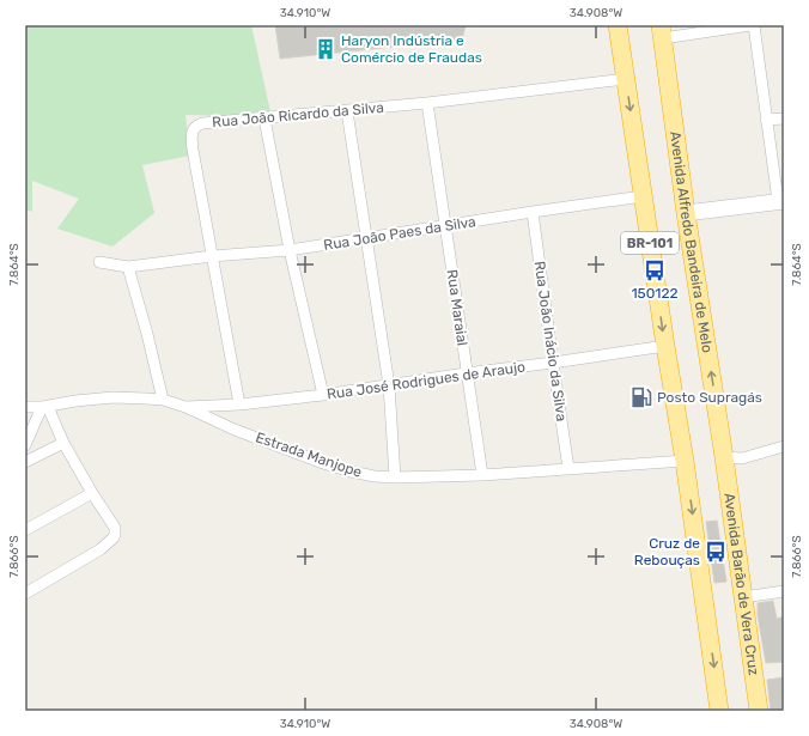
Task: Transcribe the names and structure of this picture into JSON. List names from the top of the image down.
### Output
{
  "streets": {
    "highway": ["Avenida Alfredo Bandeira de Melo", "BR-101", "Avenida Barão de Vera Cruz"],
    "street": [
      "Rua João Ricardo da Silva",
      "Rua João Paes da Silva",
      "Rua Maraial",
      "Rua João Inácio da Silva",
      "Rua José Rodrigues de Araujo",
      "Estrada Manjope"
    ]
  },
  "crossings": [
    ["Rua João Ricardo da Silva", "Rua João Paes da Silva"],
    ["Rua João Ricardo da Silva", "BR-101"],
    ["Rua João Ricardo da Silva", "Rua Maraial"],
    ["Rua João Ricardo da Silva", "Rua José Rodrigues de Araujo"],
    ["Rua João Paes da Silva", "BR-101"],
    ["Rua João Paes da Silva", "Rua Maraial"],
    ["Rua João Paes da Silva", "Rua João Inácio da Silva"],
    ["Avenida Alfredo Bandeira de Melo", "Avenida Barão de Vera Cruz"],
    ["BR-101", "Rua José Rodrigues de Araujo"],
    ["BR-101", "Estrada Manjope"],
    ["Rua Maraial", "Rua José Rodrigues de Araujo"],
    ["Rua Maraial", "Estrada Manjope"],
    ["Rua João Inácio da Silva", "Rua José Rodrigues de Araujo"],
    ["Rua João Inácio da Silva", "Estrada Manjope"],
    ["Rua José Rodrigues de Araujo", "Estrada Manjope"]
  ],
  "places": {
    "building": ["Haryon Indústria e Comércio de Fraudas"],
    "bus stop": ["150122", "Cruz de Rebouças"],
    "fuel station": ["Posto Supragás"]
  },
  "coordinates": [
    "34.910°W",
    "34.908°W",
    "7.864°S",
    "7.866°S"
  ]
}
